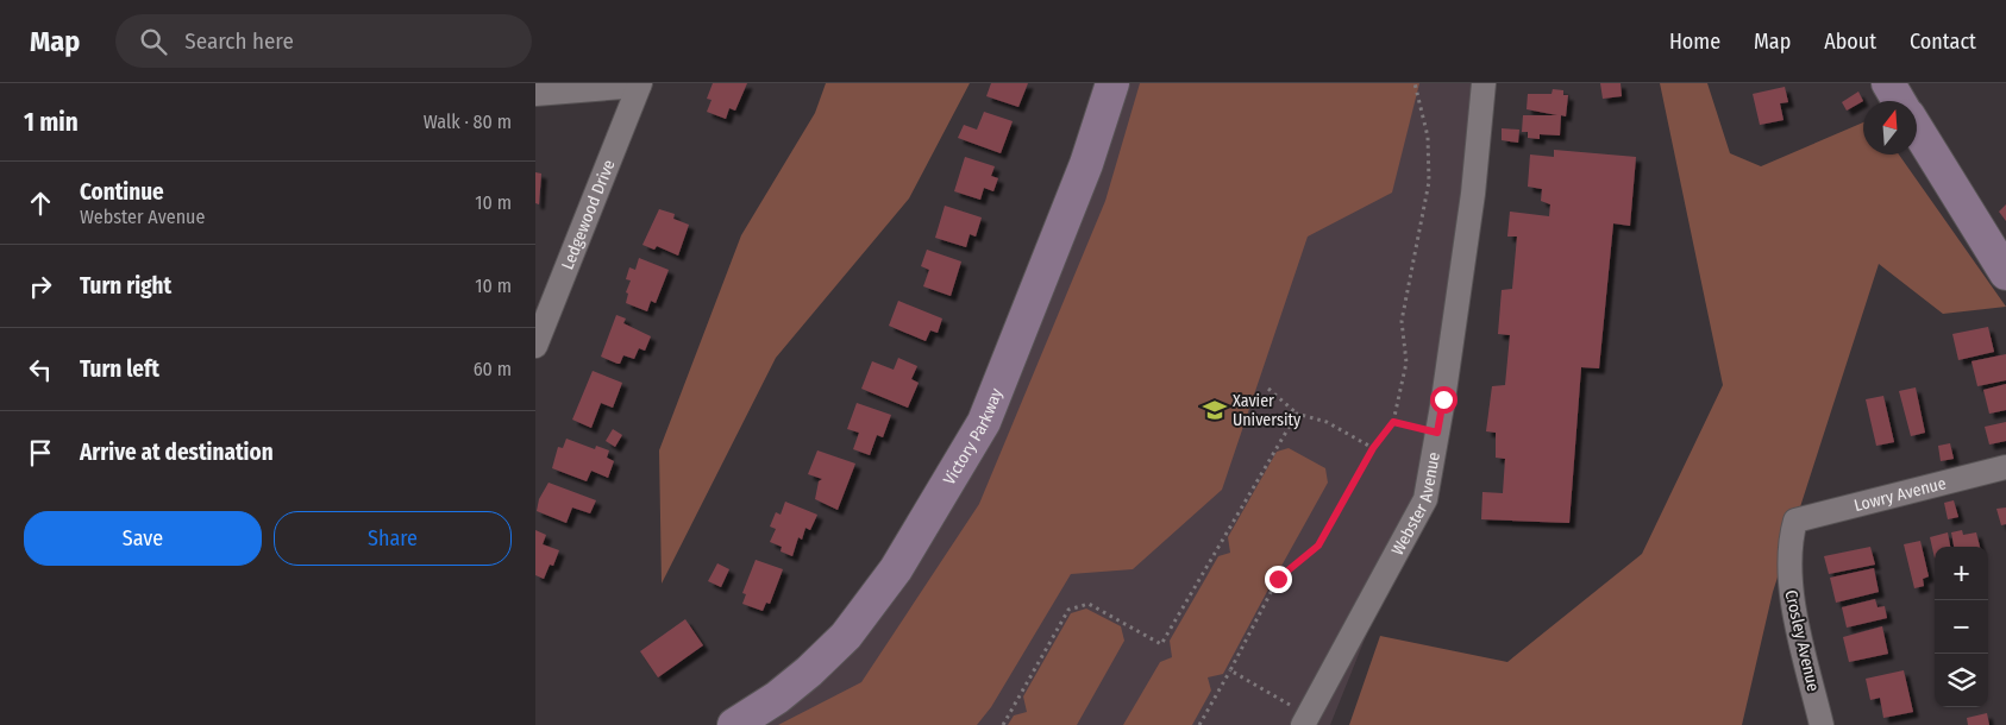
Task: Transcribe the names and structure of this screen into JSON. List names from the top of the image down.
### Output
{
  "streets": {
    "street": [
      "Ledgewood Drive",
      "Victory Parkway",
      "Lowry Avenue",
      "Webster Avenue",
      "Crosley Avenue"
    ]
  },
  "crossings": [
    ["Lowry Avenue", "Crosley Avenue"]
  ],
  "places": {
    "school or university": ["Xavier University"]
  },
  "north": "top",
  "page": {
    "header": "Map",
    "search": "Search here",
    "nav": [
      "Home",
      "Map",
      "About",
      "Contact"
    ],
    "heading": ["1 min", "Walk · 80 m"],
    "list": [
      ["Continue", "Webster Avenue", "10 m"],
      ["Turn right", "10 m"],
      ["Turn left", "60 m"],
      "Arrive at destination"
    ],
    "buttons": ["Save", "Share"],
    "map_buttons": ["+", "−"]
  }
}
